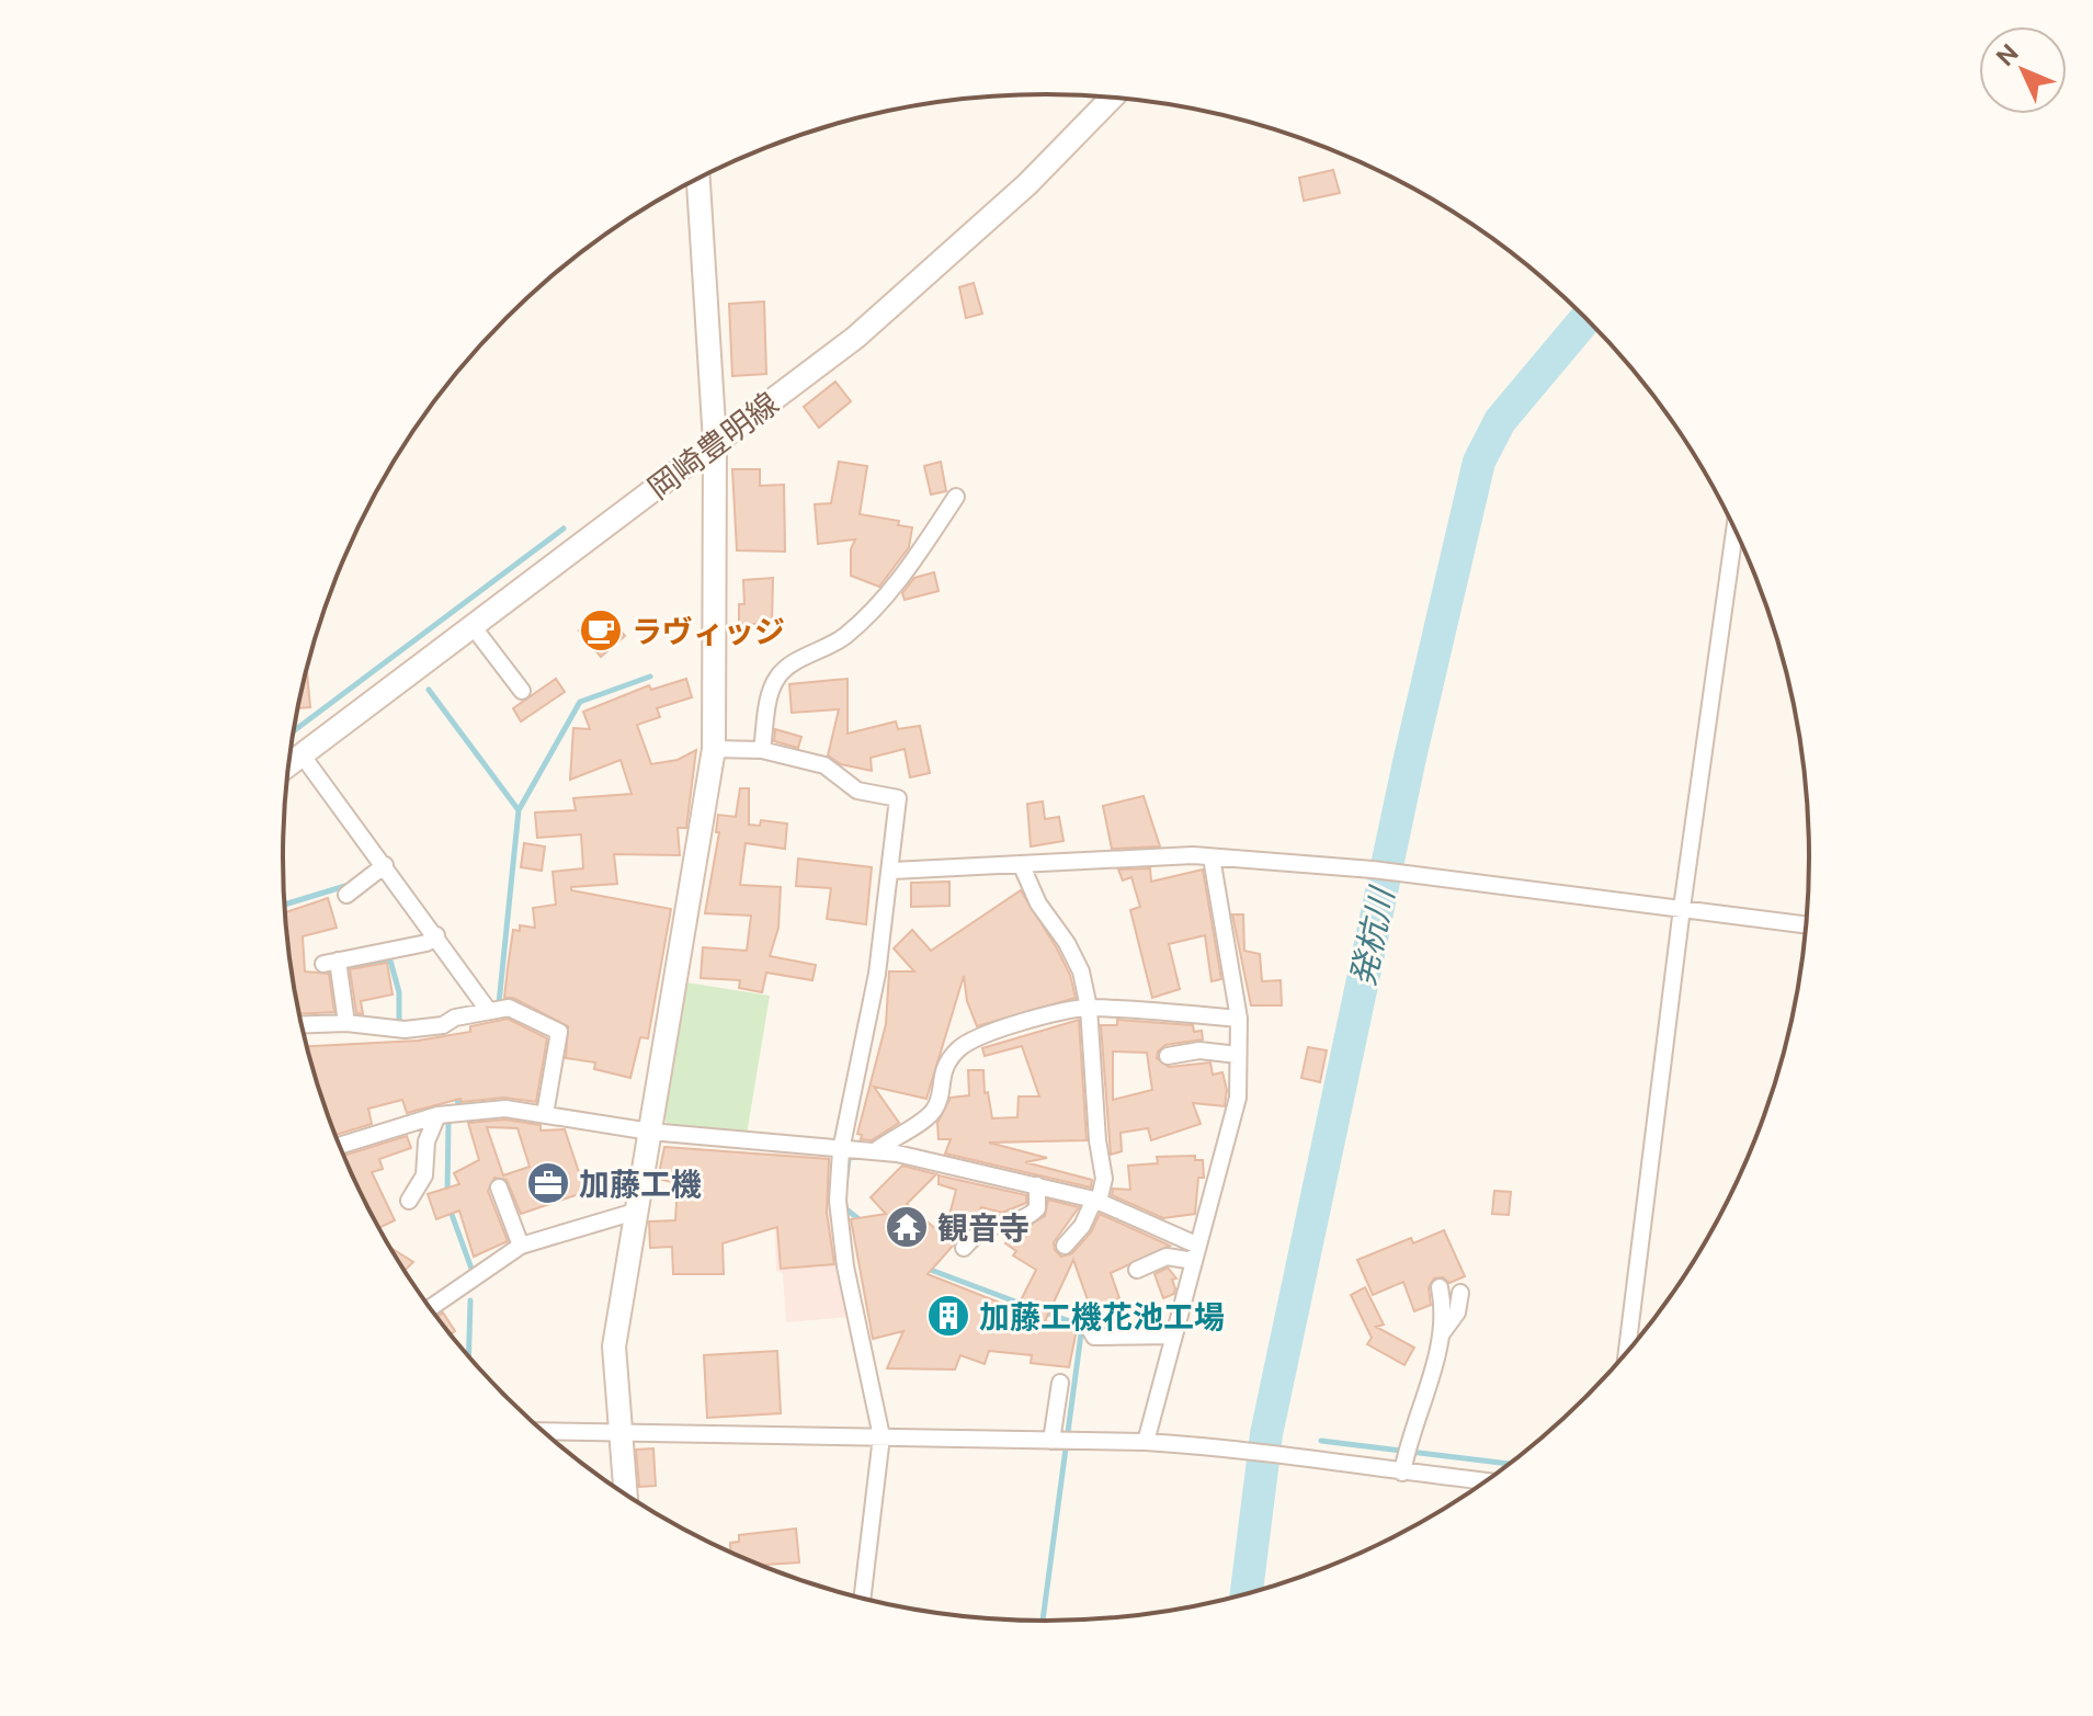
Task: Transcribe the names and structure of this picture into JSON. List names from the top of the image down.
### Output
{
  "streets": {
    "street": ["岡崎豊明線"]
  },
  "water": ["発杭川"],
  "places": {
    "cafe": ["ラヴィッジ"],
    "office": ["加藤工機"],
    "temple": ["観音寺"],
    "building": ["加藤工機花池工場"]
  },
  "north": "top left"
}
